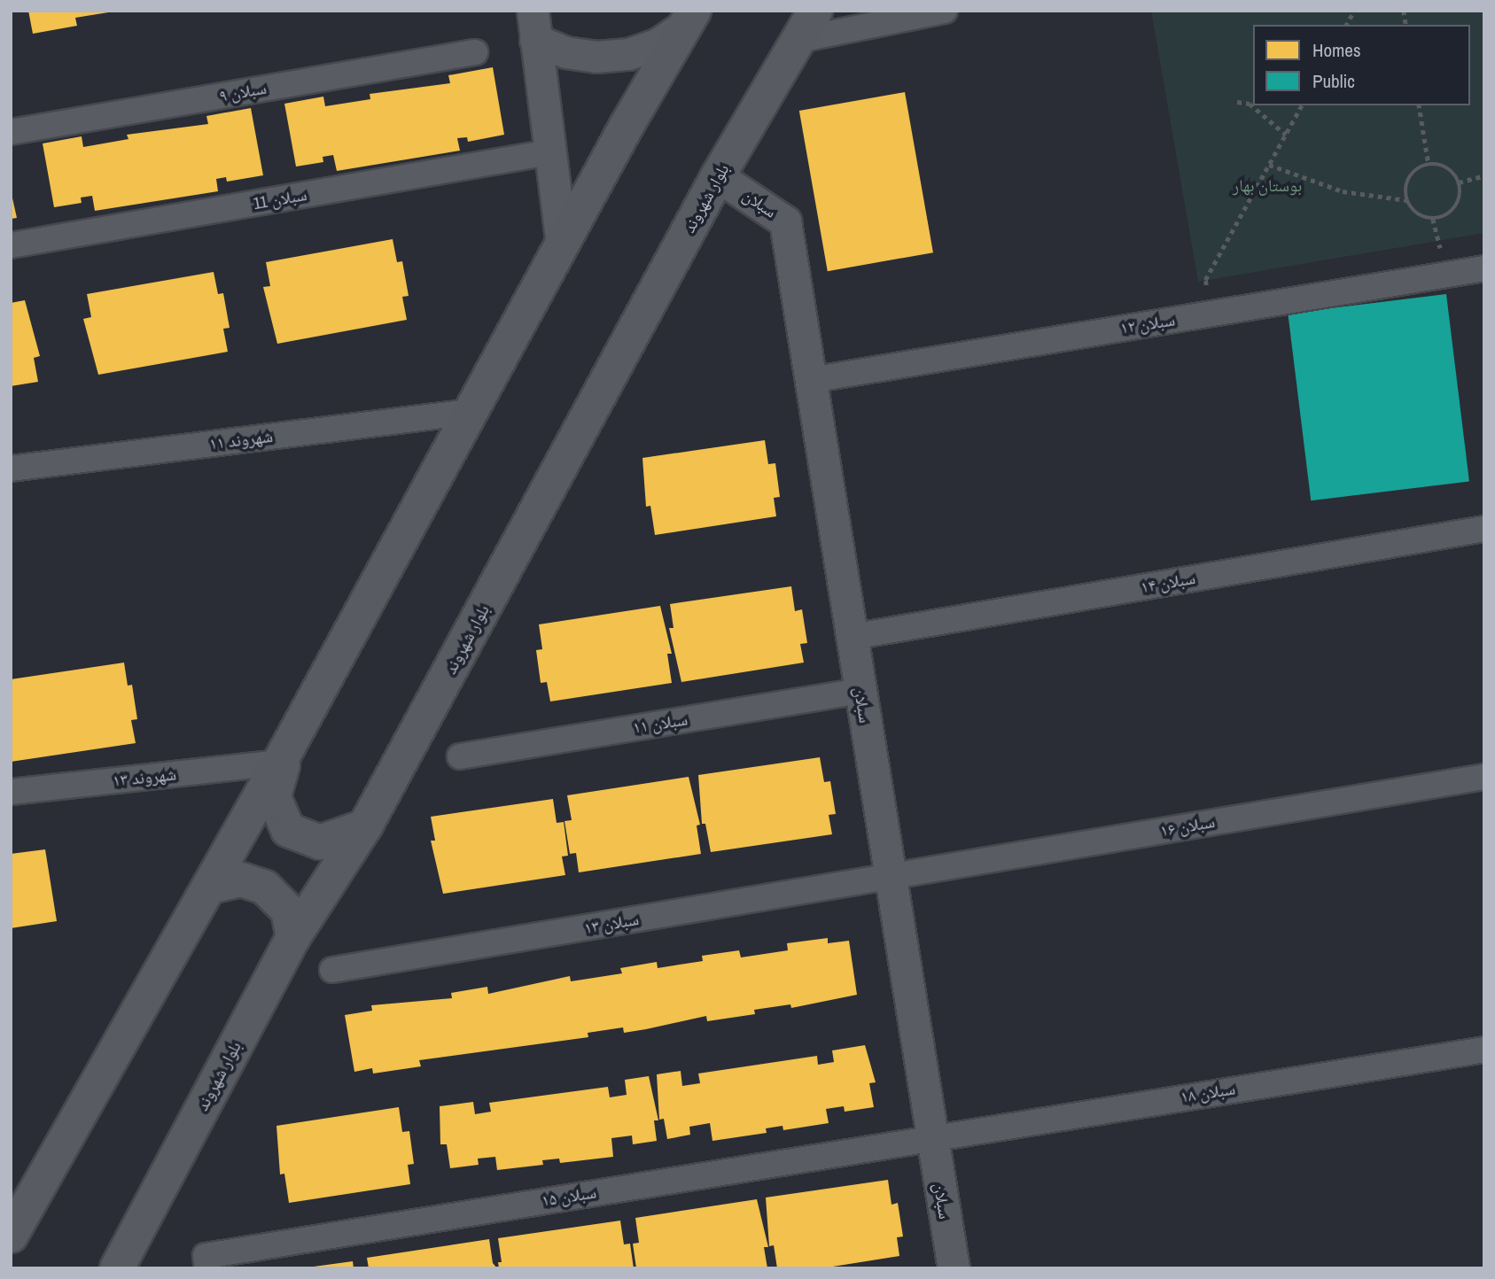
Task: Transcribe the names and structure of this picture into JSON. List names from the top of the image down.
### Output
{
  "streets": {
    "main road": ["بلوار شهروند"],
    "street": [
      "سبلان ۹",
      "سبلان 11",
      "سبلان",
      "سبلان ۱۲",
      "شهروند ۱۱",
      "سبلان ۱۴",
      "سبلان ۱۱",
      "شهروند ۱۳",
      "سبلان ۱۶",
      "سبلان ۱۳",
      "سبلان ۱۸",
      "سبلان ۱۵"
    ]
  },
  "crossings": [
    ["بلوار شهروند", "سبلان"],
    ["سبلان", "سبلان ۱۲"],
    ["سبلان", "سبلان ۱۴"],
    ["سبلان", "سبلان ۱۱"],
    ["سبلان", "سبلان ۱۶"],
    ["سبلان", "سبلان ۱۳"],
    ["سبلان", "سبلان ۱۸"],
    ["سبلان", "سبلان ۱۵"],
    ["سبلان ۱۶", "سبلان ۱۳"],
    ["سبلان ۱۸", "سبلان ۱۵"]
  ],
  "parks": ["بوستان بهار"],
  "legend": ["Homes", "Public"]
}
